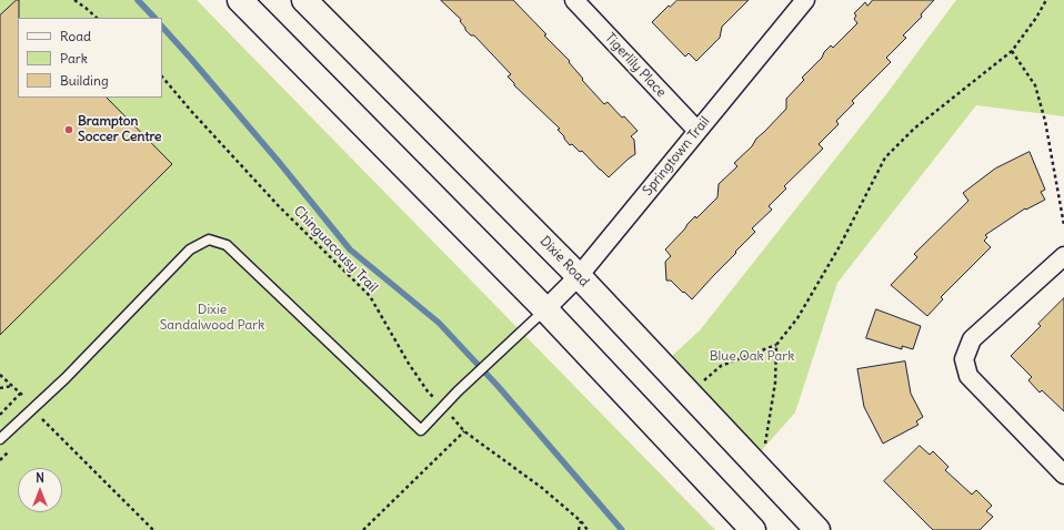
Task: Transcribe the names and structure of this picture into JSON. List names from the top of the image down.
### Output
{
  "streets": {
    "main road": ["Dixie Road"],
    "street": ["Tigerlily Place", "Springtown Trail"],
    "path": ["Chinguacousy Trail"]
  },
  "crossings": [
    ["Tigerlily Place", "Springtown Trail"],
    ["Springtown Trail", "Dixie Road"]
  ],
  "parks": ["Dixie Sandalwood Park", "Blue Oak Park"],
  "places": ["Brampton Soccer Centre"],
  "legend": ["Road", "Park", "Building"],
  "north": "top"
}
